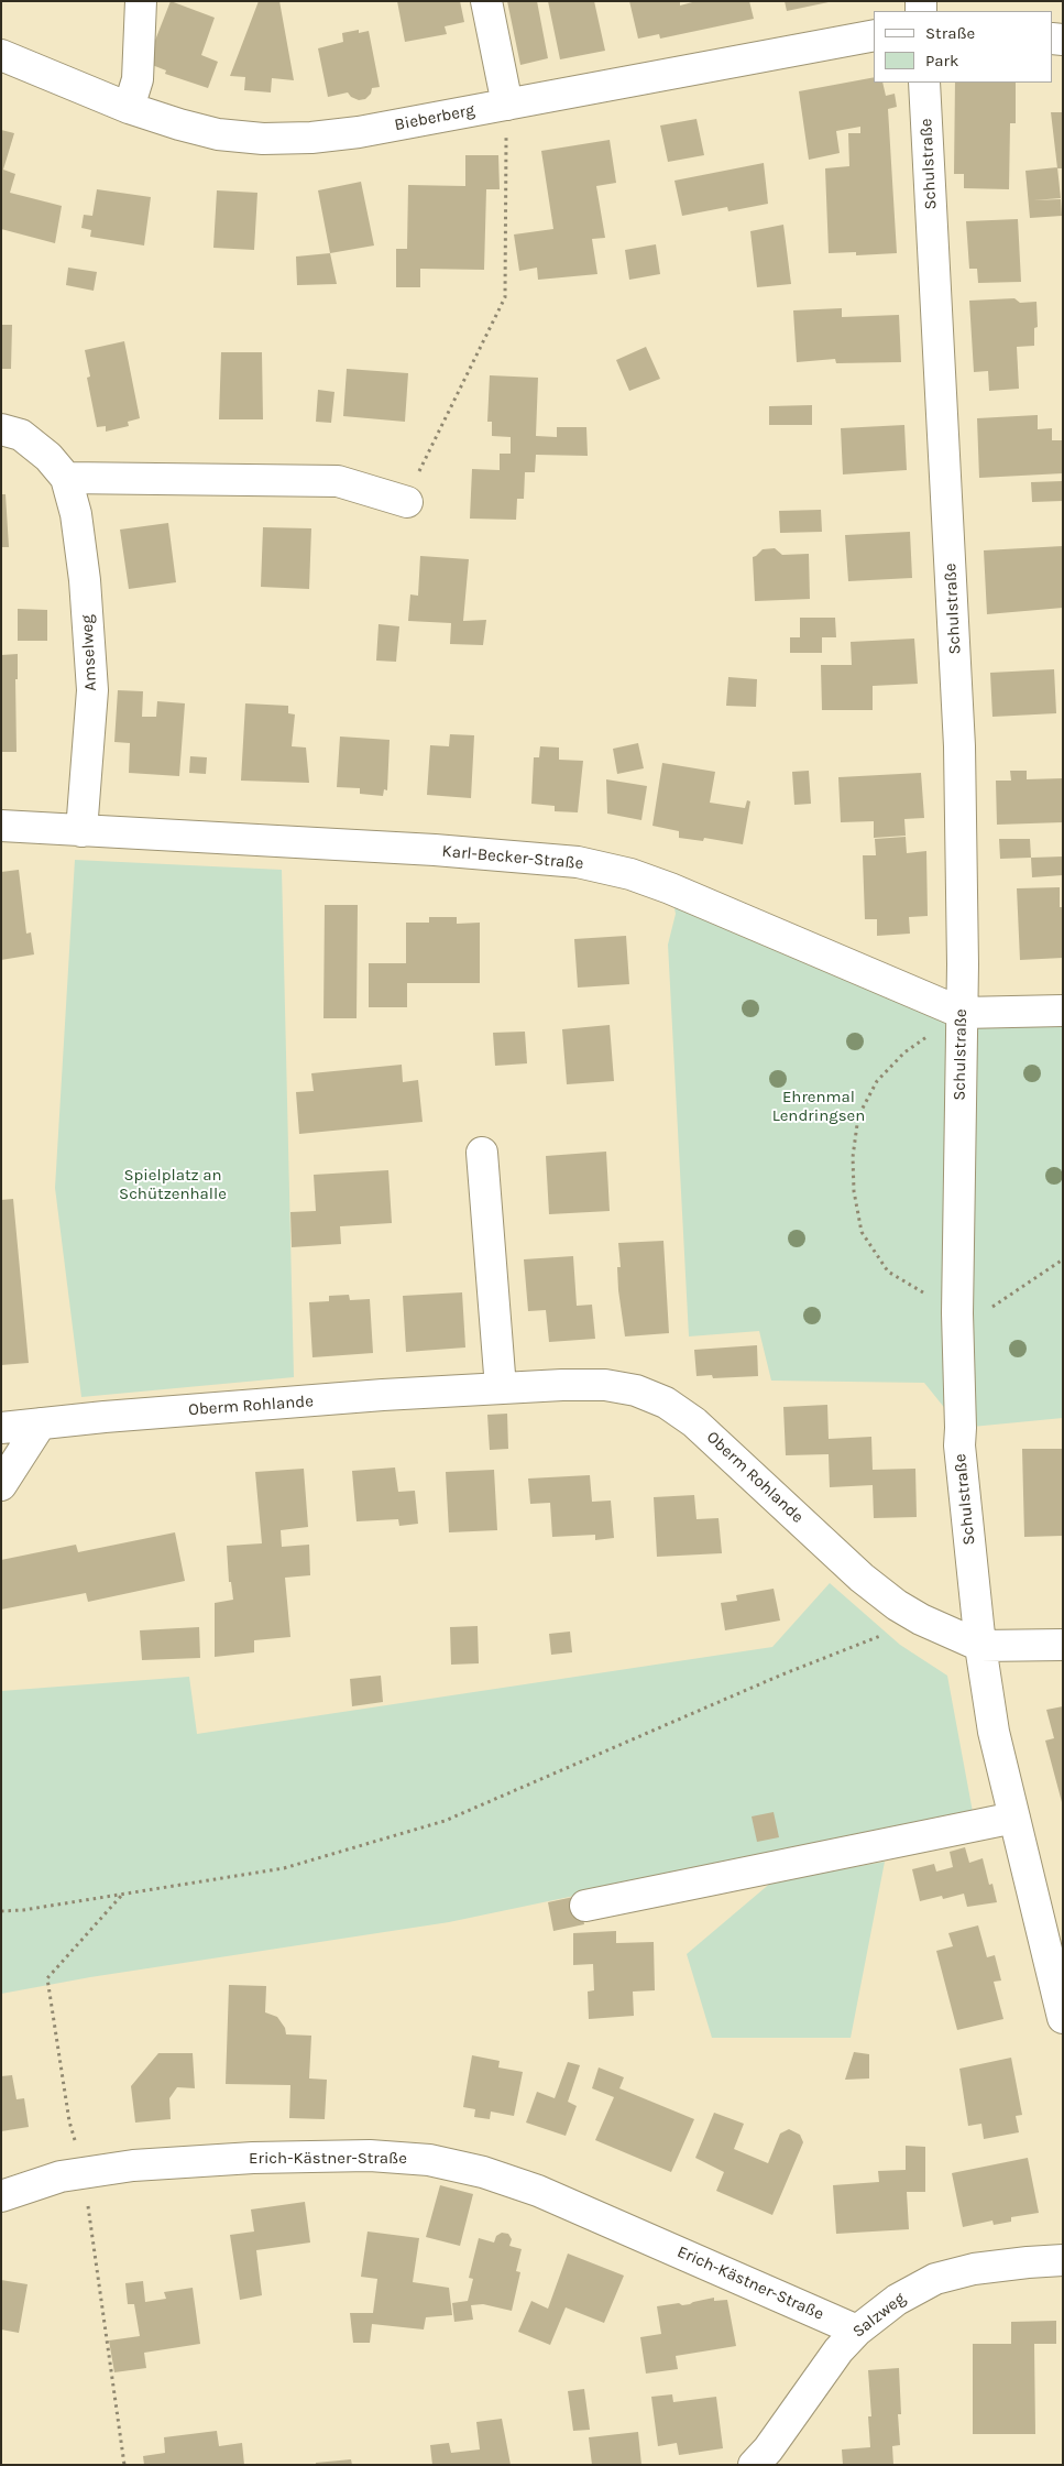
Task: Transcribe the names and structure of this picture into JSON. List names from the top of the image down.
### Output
{
  "streets": {
    "street": [
      "Bieberberg",
      "Schulstraße",
      "Amselweg",
      "Karl-Becker-Straße",
      "Oberm Rohlande",
      "Erich-Kästner-Straße",
      "Salzweg"
    ]
  },
  "crossings": [
    ["Schulstraße", "Karl-Becker-Straße"],
    ["Schulstraße", "Oberm Rohlande"],
    ["Amselweg", "Karl-Becker-Straße"],
    ["Erich-Kästner-Straße", "Salzweg"]
  ],
  "parks": ["Ehrenmal Lendringsen", "Spielplatz an Schützenhalle"],
  "legend": ["Straße", "Park"]
}
